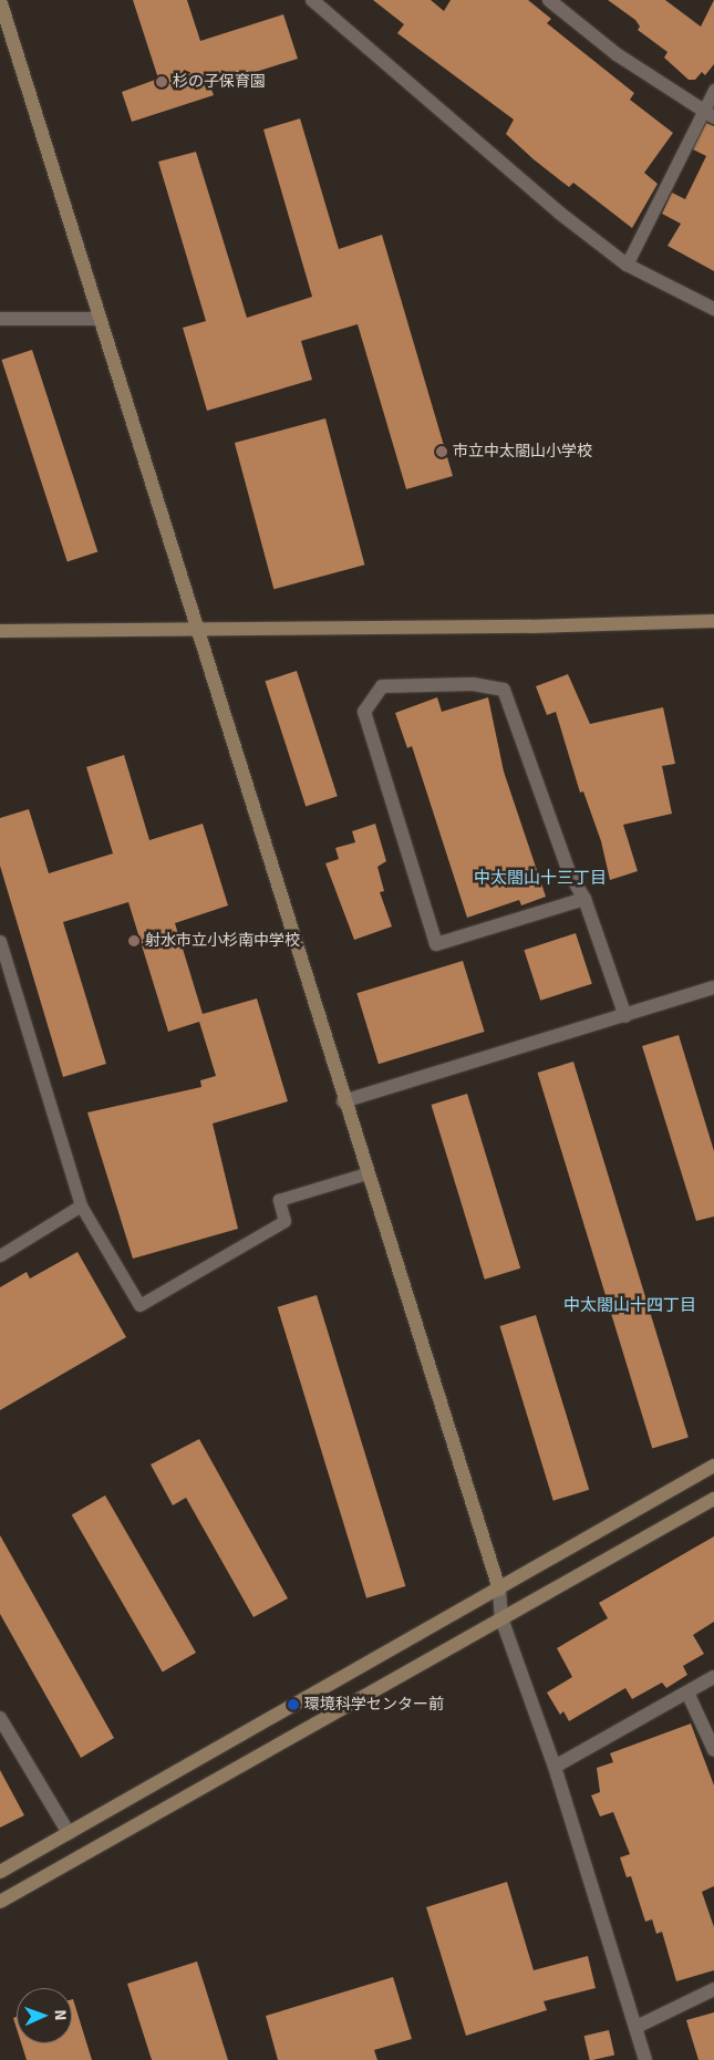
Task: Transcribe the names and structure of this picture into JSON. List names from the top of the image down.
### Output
{
  "districts": ["中太閤山十三丁目", "中太閤山十四丁目"],
  "places": [
    "杉の子保育園",
    "市立中太閤山小学校",
    "射水市立小杉南中学校",
    "環境科学センター前"
  ],
  "north": "right"
}
